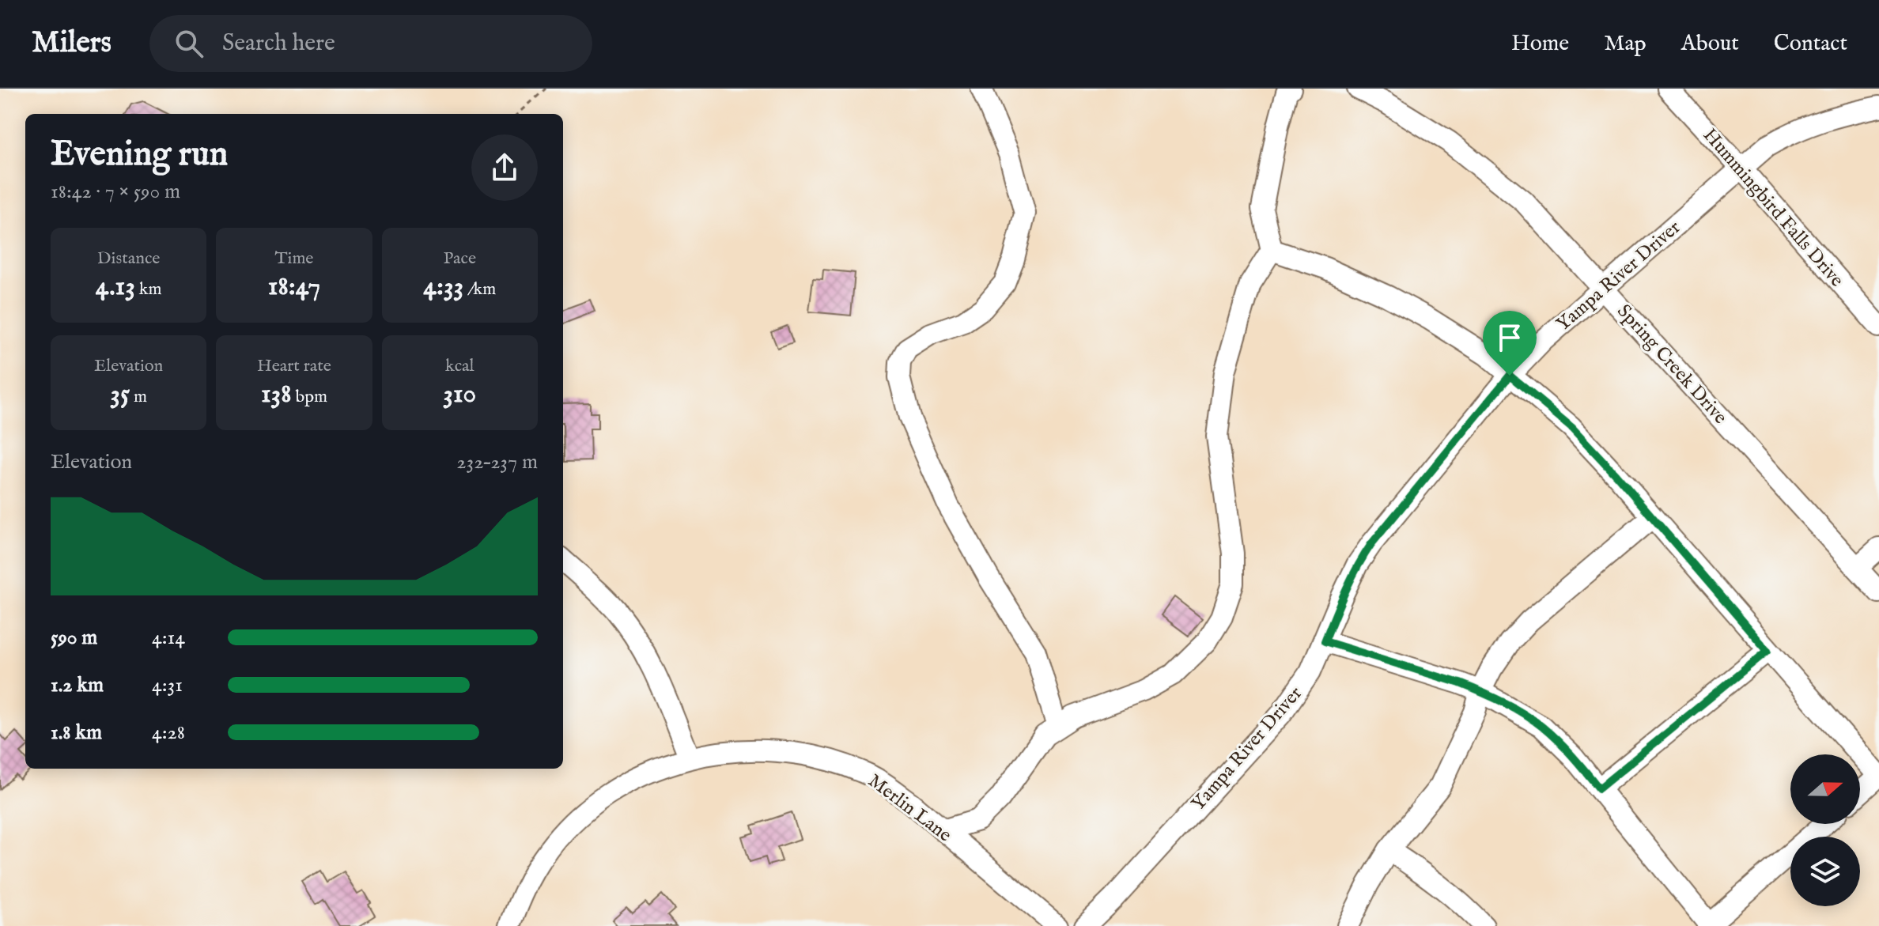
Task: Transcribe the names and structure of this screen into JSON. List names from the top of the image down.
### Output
{
  "streets": {
    "street": [
      "Hummingbird Falls Drive",
      "Yampa River Driver",
      "Spring Creek Drive",
      "Merlin Lane"
    ]
  },
  "crossings": [
    ["Hummingbird Falls Drive", "Yampa River Driver"],
    ["Yampa River Driver", "Spring Creek Drive"]
  ],
  "north": "right",
  "page": {
    "header": "Milers",
    "search": "Search here",
    "nav": [
      "Home",
      "Map",
      "About",
      "Contact"
    ],
    "heading": ["Evening run", "18:42 · 7 × 590 m"],
    "stats": [
      ["Distance", "4.13 km"],
      ["Time", "18:47"],
      ["Pace", "4:33 /km"],
      ["Elevation", "35 m"],
      ["Heart rate", "138 bpm"],
      ["kcal", "310"]
    ],
    "chart": ["Elevation", "232–237 m"],
    "list": [
      {
        "name": "590 m",
        "note": "4:14"
      },
      {
        "name": "1.2 km",
        "note": "4:31"
      },
      {
        "name": "1.8 km",
        "note": "4:28"
      }
    ]
  }
}
